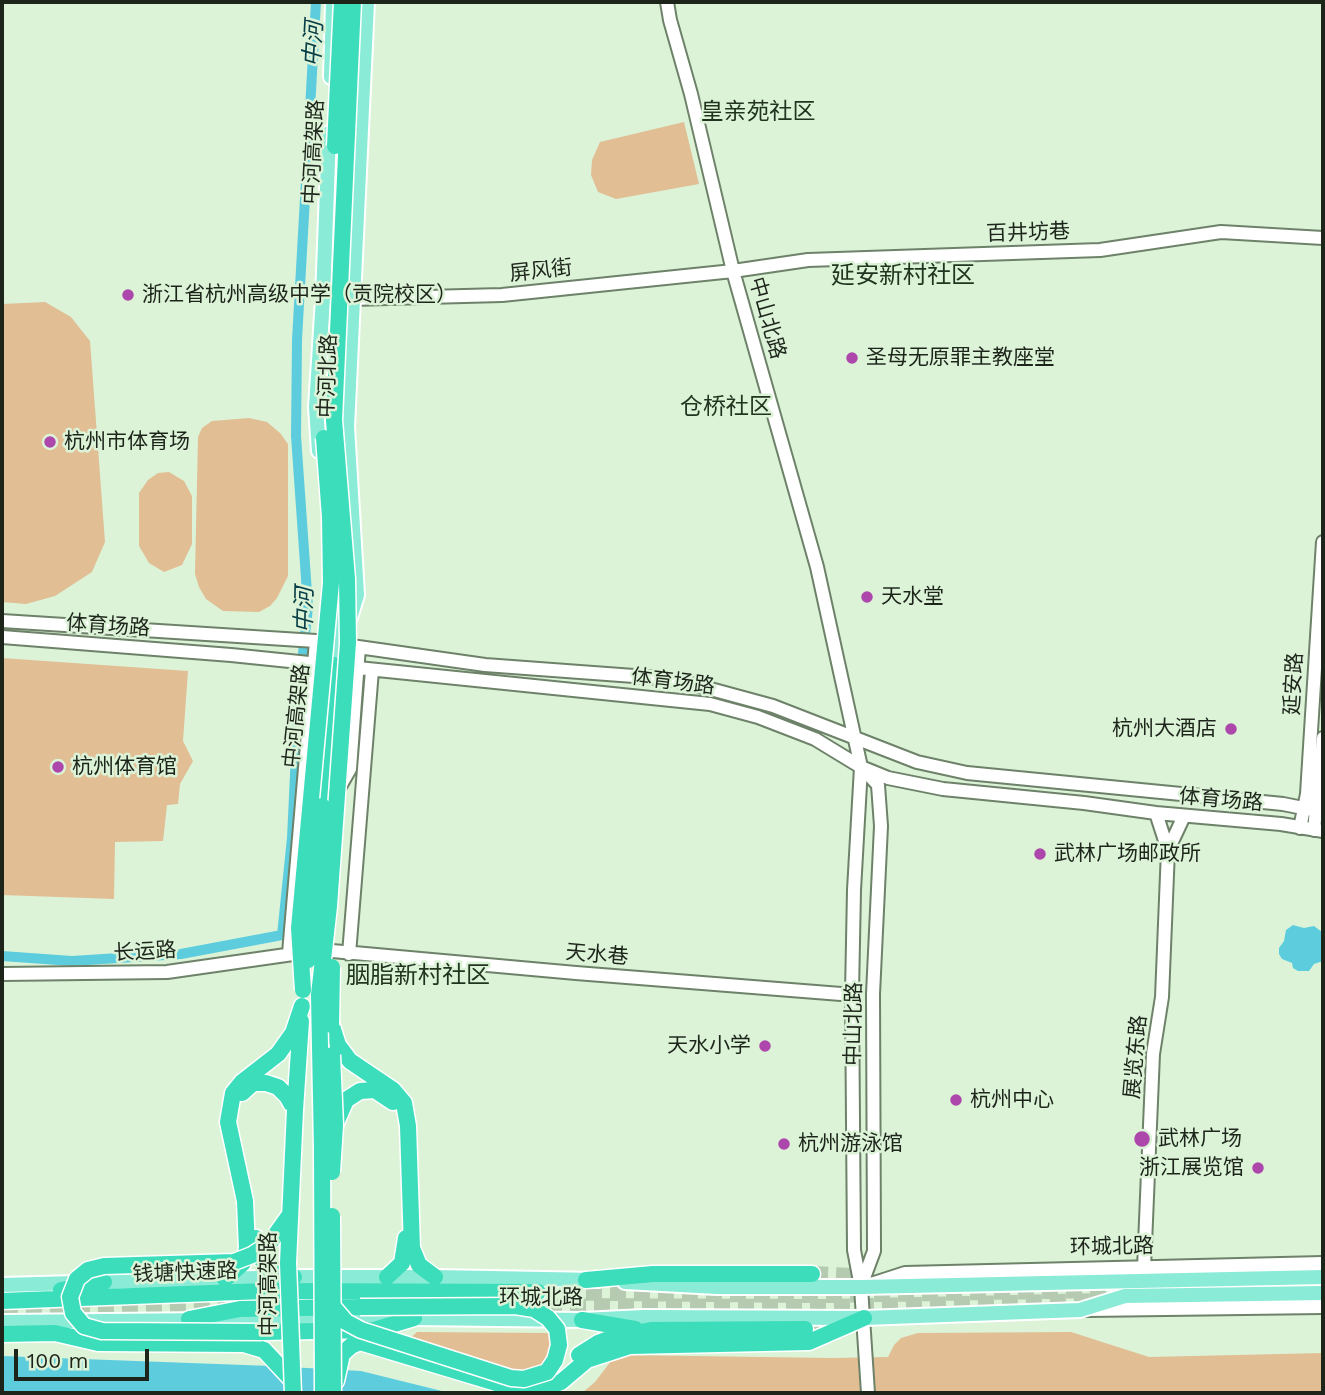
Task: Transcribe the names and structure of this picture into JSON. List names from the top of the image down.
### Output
{
  "streets": {
    "highway": ["中河高架路", "钱塘快速路"],
    "main road": [
      "百井坊巷",
      "屏风街",
      "中山北路",
      "中河北路",
      "体育场路",
      "延安路",
      "长运路",
      "天水巷",
      "展览东路",
      "环城北路"
    ]
  },
  "crossings": [
    ["中河高架路", "中河北路"],
    ["中河高架路", "体育场路"],
    ["百井坊巷", "屏风街"],
    ["百井坊巷", "中山北路"],
    ["屏风街", "中山北路"],
    ["屏风街", "中河北路"],
    ["中山北路", "体育场路"],
    ["中山北路", "天水巷"],
    ["中山北路", "环城北路"],
    ["中河北路", "体育场路"],
    ["体育场路", "延安路"],
    ["体育场路", "展览东路"],
    ["长运路", "天水巷"],
    ["展览东路", "环城北路"]
  ],
  "districts": [
    "皇亲苑社区",
    "延安新村社区",
    "仓桥社区",
    "胭脂新村社区"
  ],
  "water": ["中河"],
  "places": [
    "浙江省杭州高级中学（贡院校区）",
    "圣母无原罪主教座堂",
    "杭州市体育场",
    "天水堂",
    "杭州大酒店",
    "杭州体育馆",
    "武林广场邮政所",
    "天水小学",
    "杭州中心",
    "武林广场",
    "杭州游泳馆",
    "浙江展览馆"
  ],
  "scale_bar": "100 m"
}
